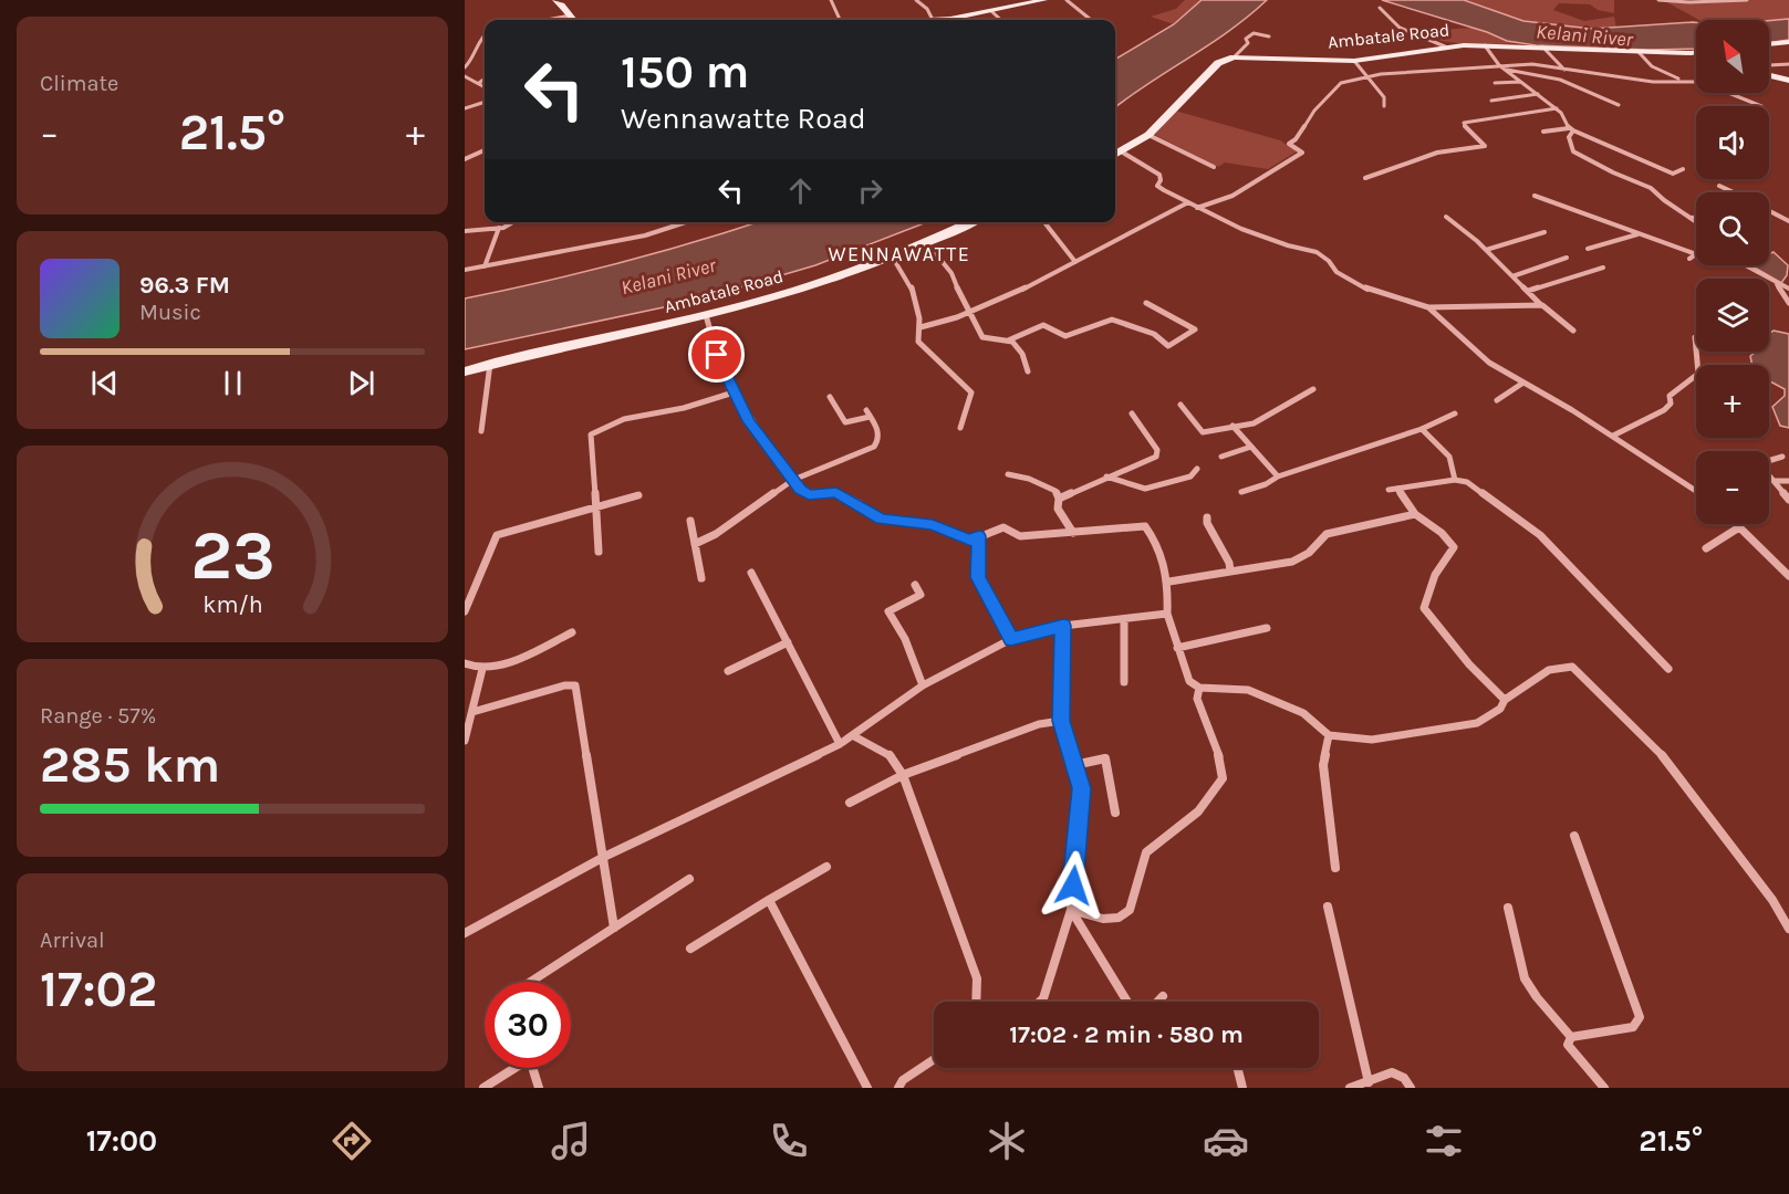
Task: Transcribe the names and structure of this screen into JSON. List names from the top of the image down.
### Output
{
  "streets": {
    "main road": ["Ambatale Road"]
  },
  "districts": ["WENNAWATTE"],
  "water": ["Kelani River"],
  "north": "top left",
  "page": {
    "tile": [
      "Climate",
      ["Range · 57%", "285 km"],
      ["Arrival", "17:02"]
    ],
    "map_buttons": ["+", "−"],
    "turn": ["150 m", "Wennawatte Road"],
    "heat": ["−", "21.5°", "+"],
    "song": ["96.3 FM", "Music"],
    "limit": "30",
    "trip": "17:02 · 2 min · 580 m",
    "tabs": ["17:00", "21.5°"],
    "gauge": ["23", "km/h"]
  }
}
